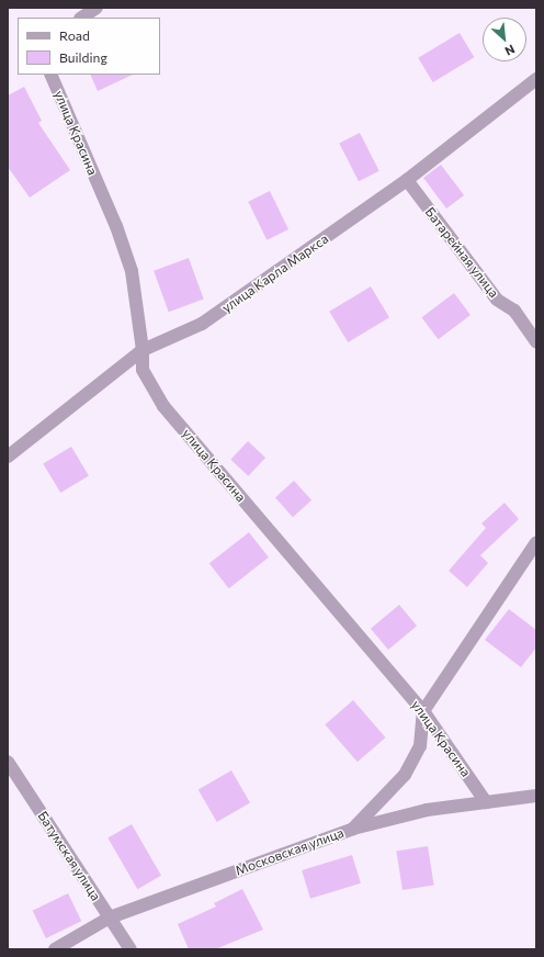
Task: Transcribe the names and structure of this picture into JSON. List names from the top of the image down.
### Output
{
  "streets": {
    "street": [
      "улица Красина",
      "Батарейная улица",
      "улица Карла Маркса",
      "Московская улица",
      "Батумская улица"
    ]
  },
  "crossings": [
    ["улица Красина", "улица Карла Маркса"],
    ["улица Красина", "Московская улица"],
    ["Батарейная улица", "улица Карла Маркса"],
    ["Московская улица", "Батумская улица"]
  ],
  "legend": ["Road", "Building"],
  "north": "bottom right"
}
